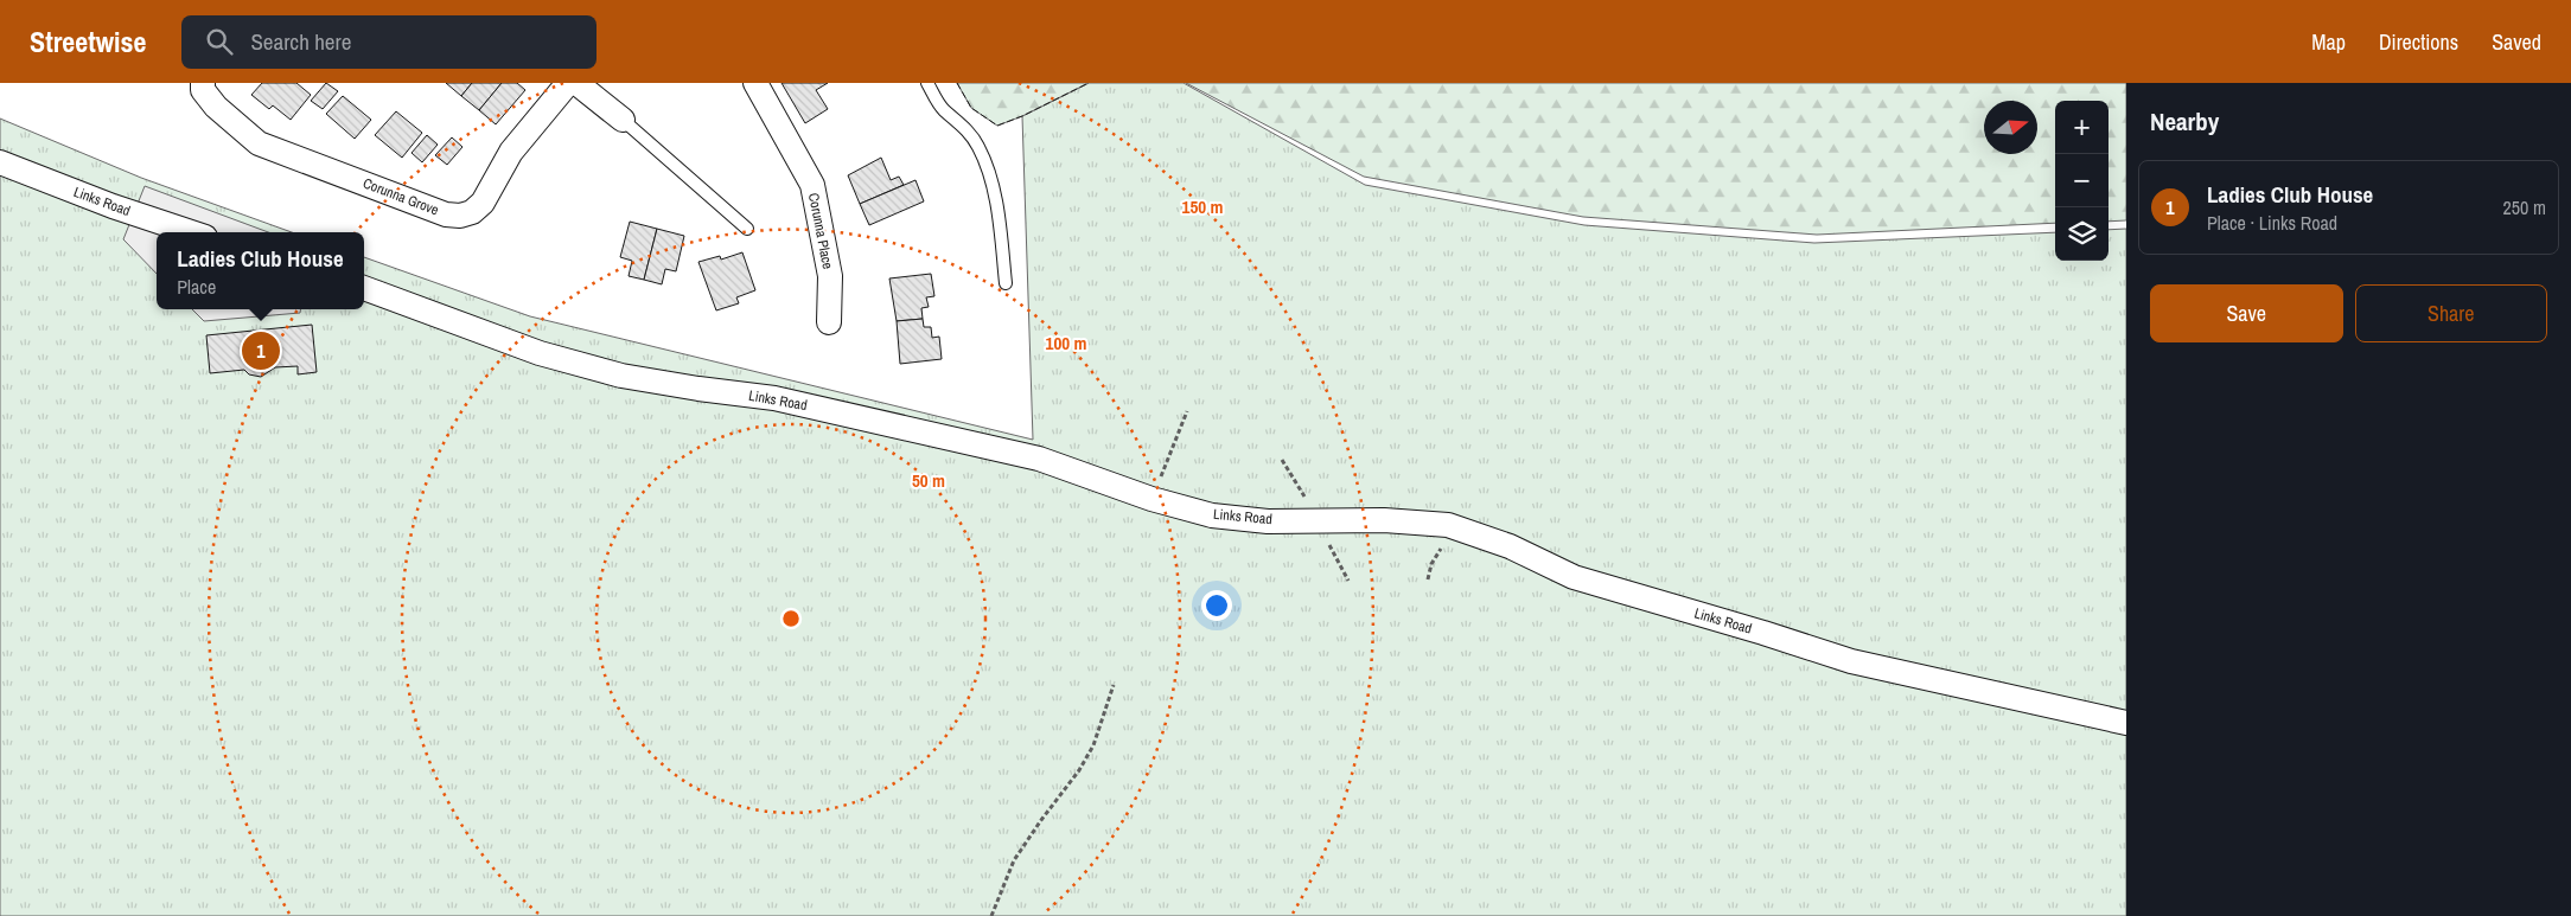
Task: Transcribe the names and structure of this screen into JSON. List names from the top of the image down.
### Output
{
  "streets": {
    "street": ["Corunna Grove", "Links Road", "Corunna Place"]
  },
  "north": "right",
  "page": {
    "header": "Streetwise",
    "search": "Search here",
    "nav": ["Map", "Directions", "Saved"],
    "heading": "Nearby",
    "map_buttons": ["+", "−"],
    "list": [
      {
        "mark": "1",
        "name": "Ladies Club House",
        "note": "Place · Links Road",
        "value": "250 m"
      }
    ],
    "popup": ["Ladies Club House", "Place"],
    "buttons": ["Save", "Share"],
    "pins": "1"
  },
  "rings": ["150 m", "100 m", "50 m"]
}
